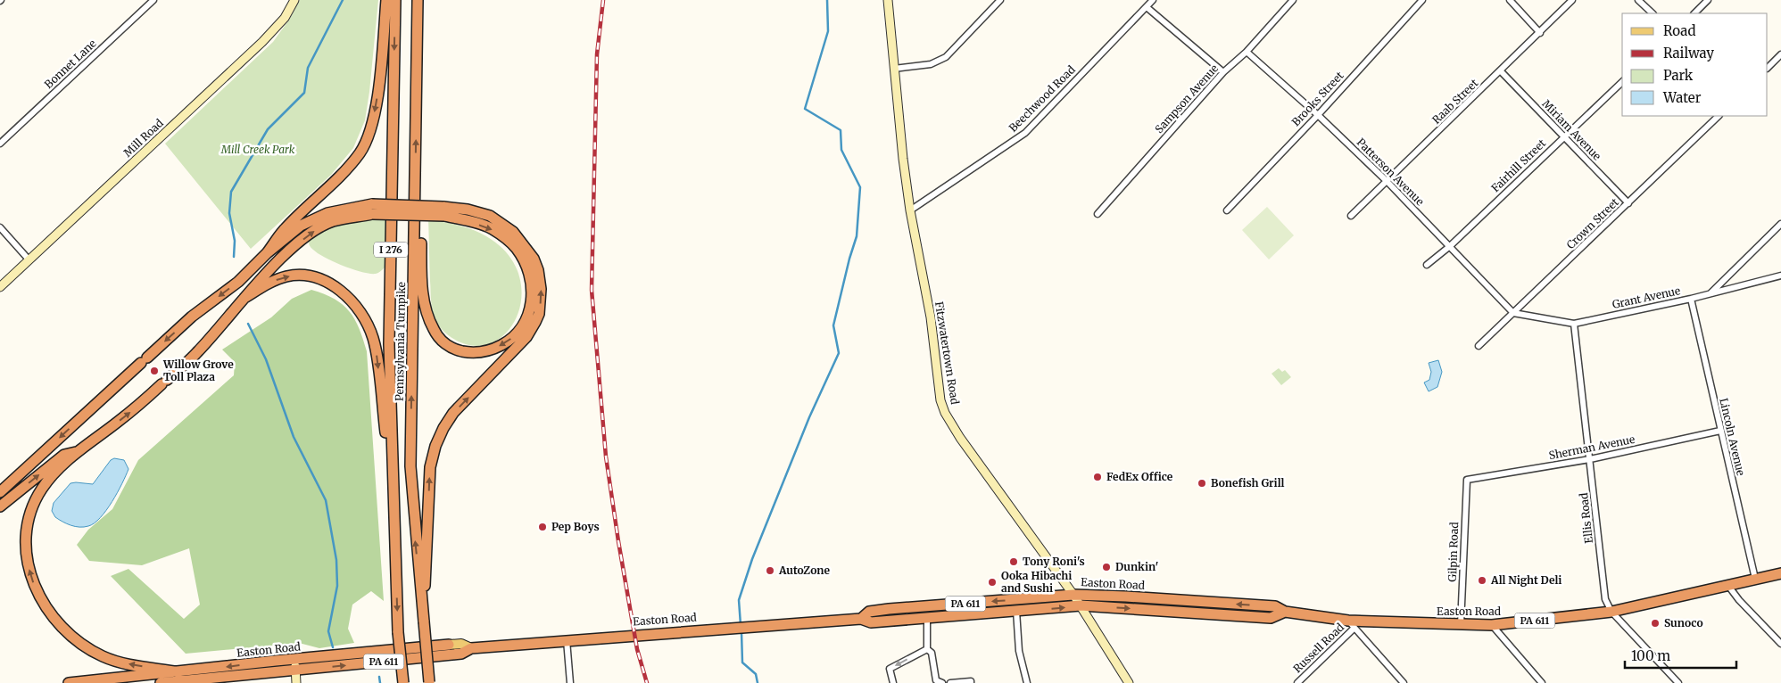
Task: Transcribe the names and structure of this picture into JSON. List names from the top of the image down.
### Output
{
  "streets": {
    "highway": [
      "I 276",
      "Pennsylvania Turnpike",
      "Easton Road",
      "PA 611"
    ],
    "street": [
      "Bonnet Lane",
      "Beechwood Road",
      "Sampson Avenue",
      "Brooks Street",
      "Raab Street",
      "Miriam Avenue",
      "Mill Road",
      "Fairhill Street",
      "Patterson Avenue",
      "Crown Street",
      "Grant Avenue",
      "Fitzwatertown Road",
      "Lincoln Avenue",
      "Sherman Avenue",
      "Ellis Road",
      "Gilpin Road",
      "Russell Road"
    ]
  },
  "crossings": [
    ["Beechwood Road", "Fitzwatertown Road"],
    ["Sampson Avenue", "Patterson Avenue"],
    ["Brooks Street", "Patterson Avenue"],
    ["Raab Street", "Miriam Avenue"],
    ["Raab Street", "Patterson Avenue"],
    ["Miriam Avenue", "Fairhill Street"],
    ["Miriam Avenue", "Crown Street"],
    ["Fairhill Street", "Patterson Avenue"],
    ["Patterson Avenue", "Crown Street"],
    ["Patterson Avenue", "Grant Avenue"],
    ["Crown Street", "Grant Avenue"],
    ["Grant Avenue", "Lincoln Avenue"],
    ["Grant Avenue", "Ellis Road"],
    ["Fitzwatertown Road", "Easton Road"],
    ["Lincoln Avenue", "Sherman Avenue"],
    ["Lincoln Avenue", "Easton Road"],
    ["Sherman Avenue", "Ellis Road"],
    ["Sherman Avenue", "Gilpin Road"],
    ["Ellis Road", "Easton Road"],
    ["Gilpin Road", "Easton Road"],
    ["Easton Road", "Russell Road"]
  ],
  "parks": ["Mill Creek Park"],
  "places": [
    "Willow Grove Toll Plaza",
    "FedEx Office",
    "Bonefish Grill",
    "Pep Boys",
    "Tony Roni's",
    "Dunkin'",
    "AutoZone",
    "All Night Deli",
    "Ooka Hibachi and Sushi",
    "Sunoco"
  ],
  "legend": [
    "Road",
    "Railway",
    "Park",
    "Water"
  ],
  "scale_bar": "100 m"
}
